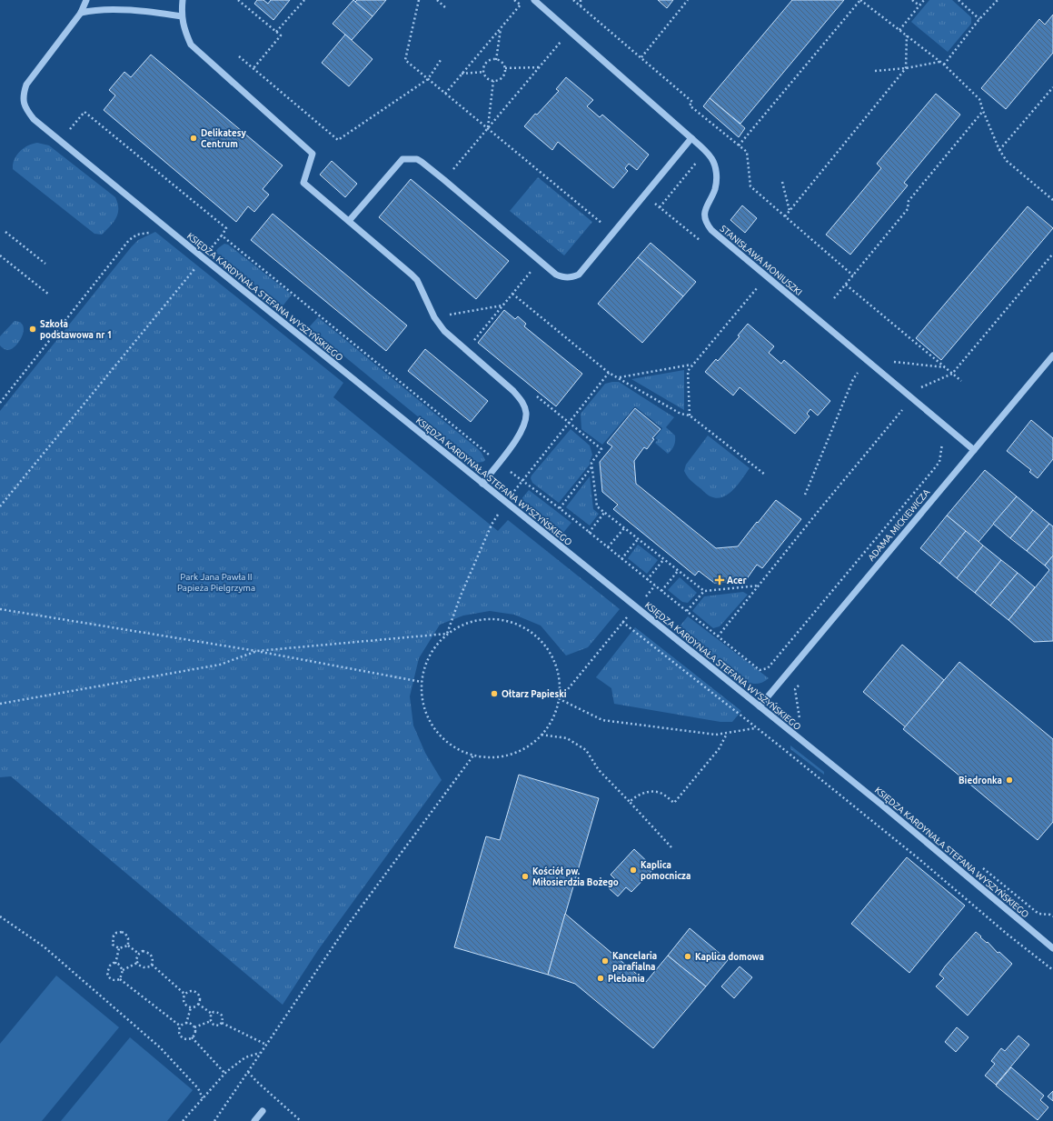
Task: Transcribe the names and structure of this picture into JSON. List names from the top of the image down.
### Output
{
  "streets": {
    "street": ["STANISŁAWA MONIUSZKI", "KSIĘDZA KARDYNAŁA STEFANA WYSZYŃSKIEGO", "ADAMA MICKIEWICZA"]
  },
  "crossings": [
    ["STANISŁAWA MONIUSZKI", "ADAMA MICKIEWICZA"],
    ["KSIĘDZA KARDYNAŁA STEFANA WYSZYŃSKIEGO", "ADAMA MICKIEWICZA"]
  ],
  "parks": ["Park Jana Pawła II Papieża Pielgrzyma"],
  "places": {
    "other": [
      "Delikatesy Centrum",
      "Szkoła podstawowa nr 1",
      "Ołtarz Papieski",
      "Biedronka",
      "Kaplica pomocnicza",
      "Kościół pw. Miłosierdzia Bożego",
      "Kaplica domowa",
      "Kancelaria parafialna",
      "Plebania"
    ],
    "health": ["Acer"]
  }
}
